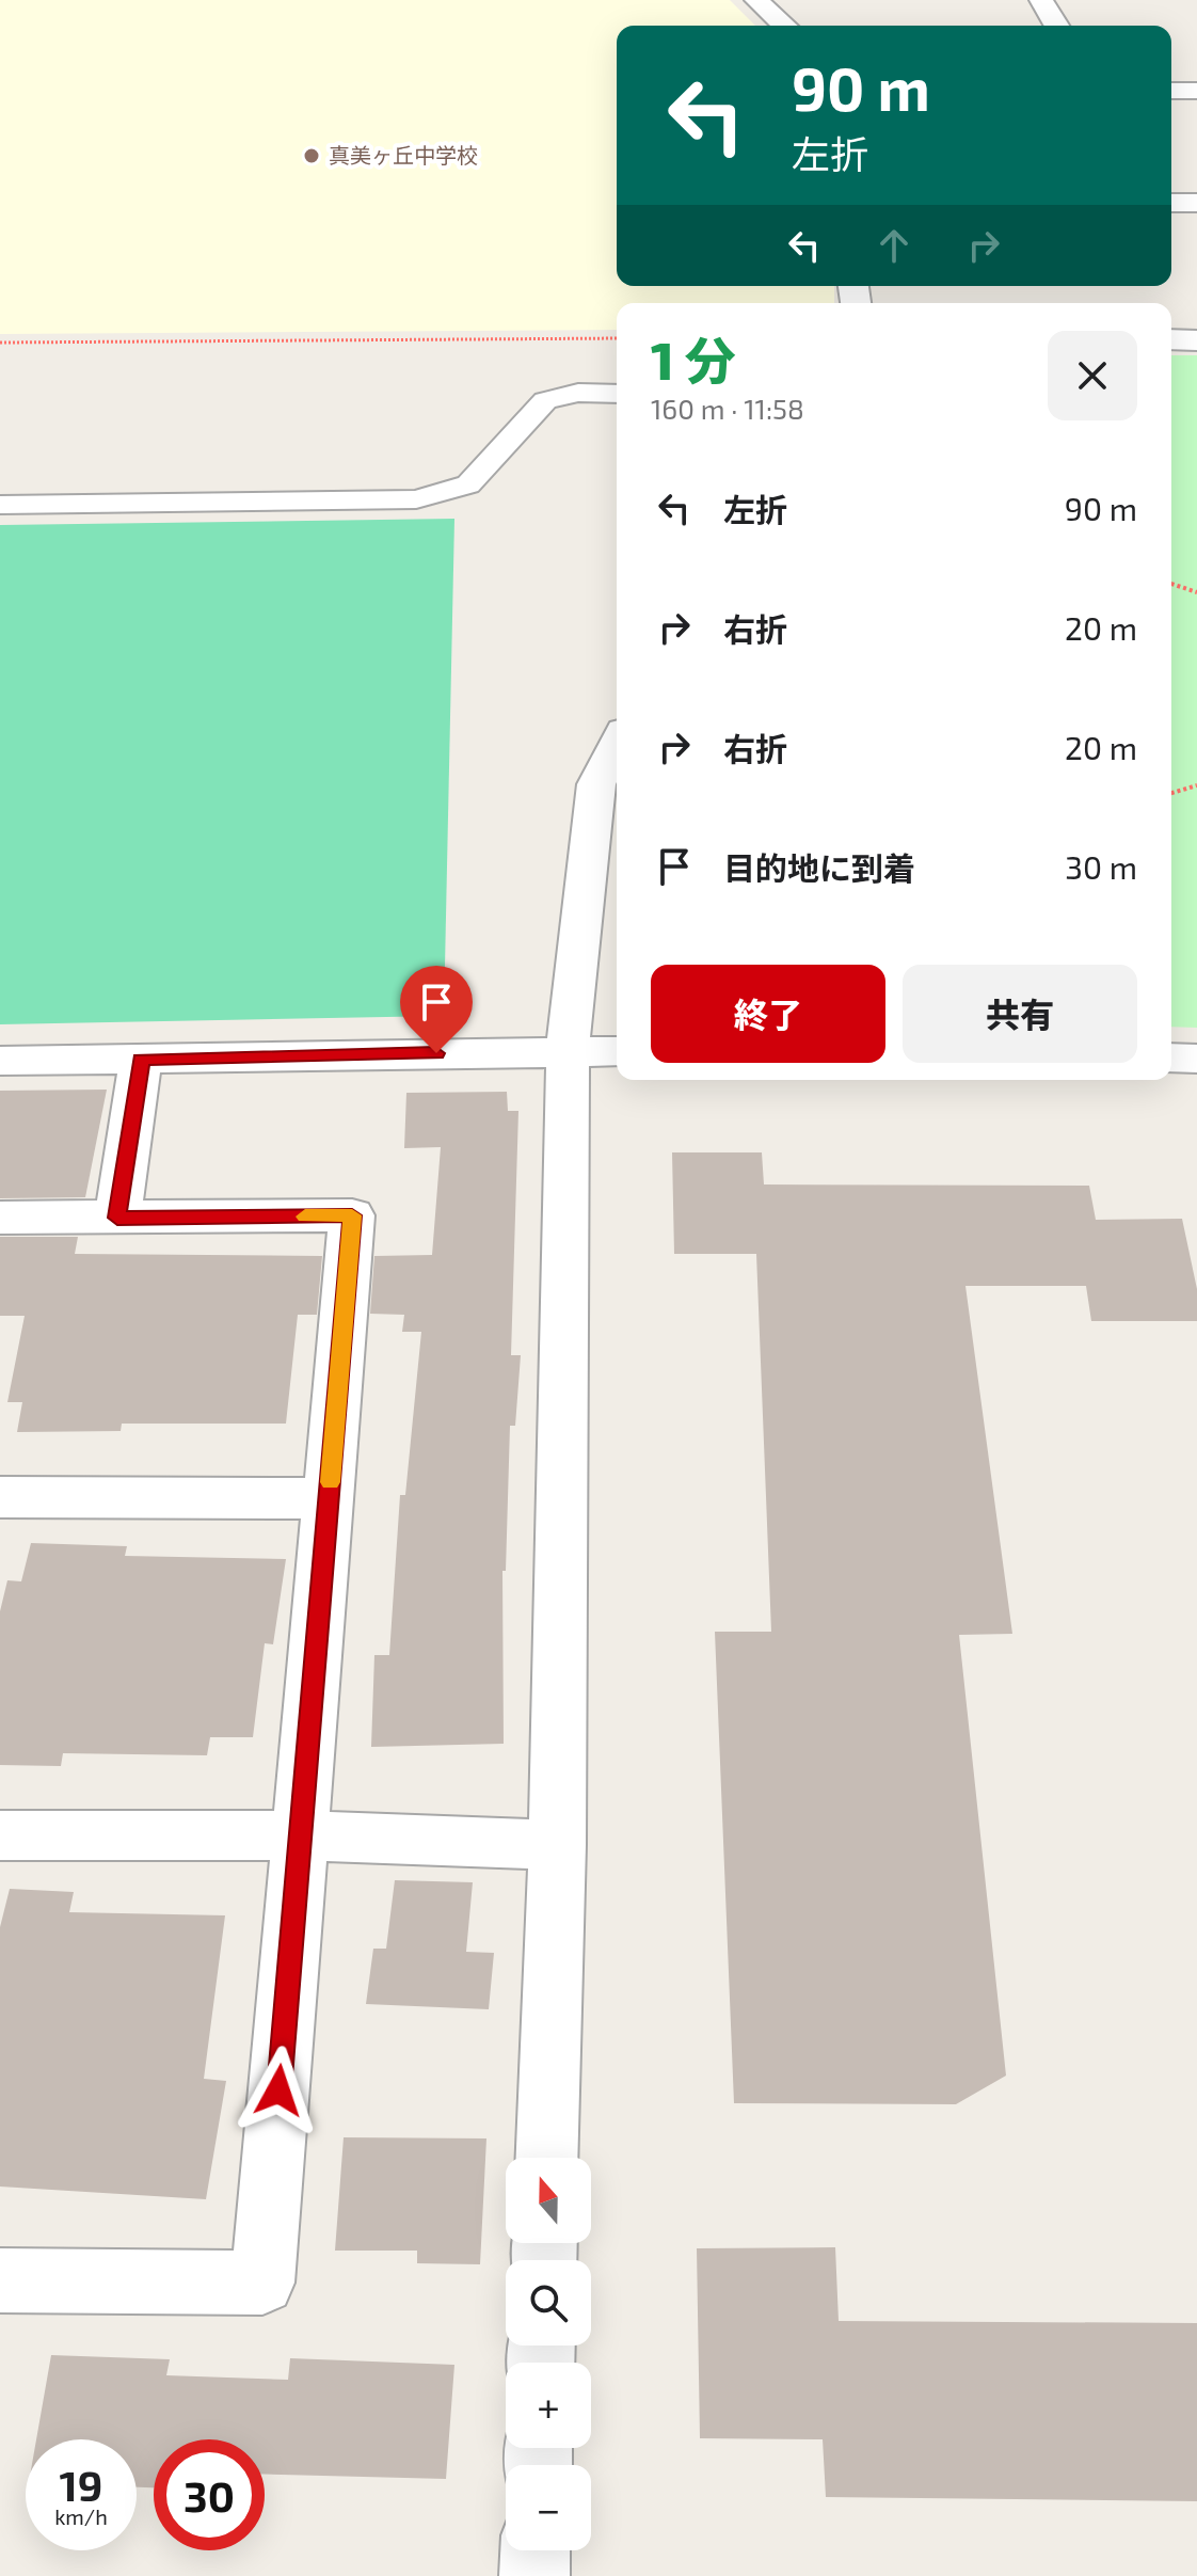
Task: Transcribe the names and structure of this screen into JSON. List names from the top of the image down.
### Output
{
  "places": ["真美ヶ丘中学校"],
  "north": "top",
  "page": {
    "turn": ["90 m", "左折"],
    "heading": ["1 分", "160 m · 11:58"],
    "list": [
      {
        "name": "左折",
        "value": "90 m"
      },
      {
        "name": "右折",
        "value": "20 m"
      },
      {
        "name": "右折",
        "value": "20 m"
      },
      {
        "name": "目的地に到着",
        "value": "30 m"
      }
    ],
    "buttons": ["終了", "共有"],
    "map_buttons": ["+", "−"],
    "speed": "19 km/h",
    "limit": "30"
  }
}
